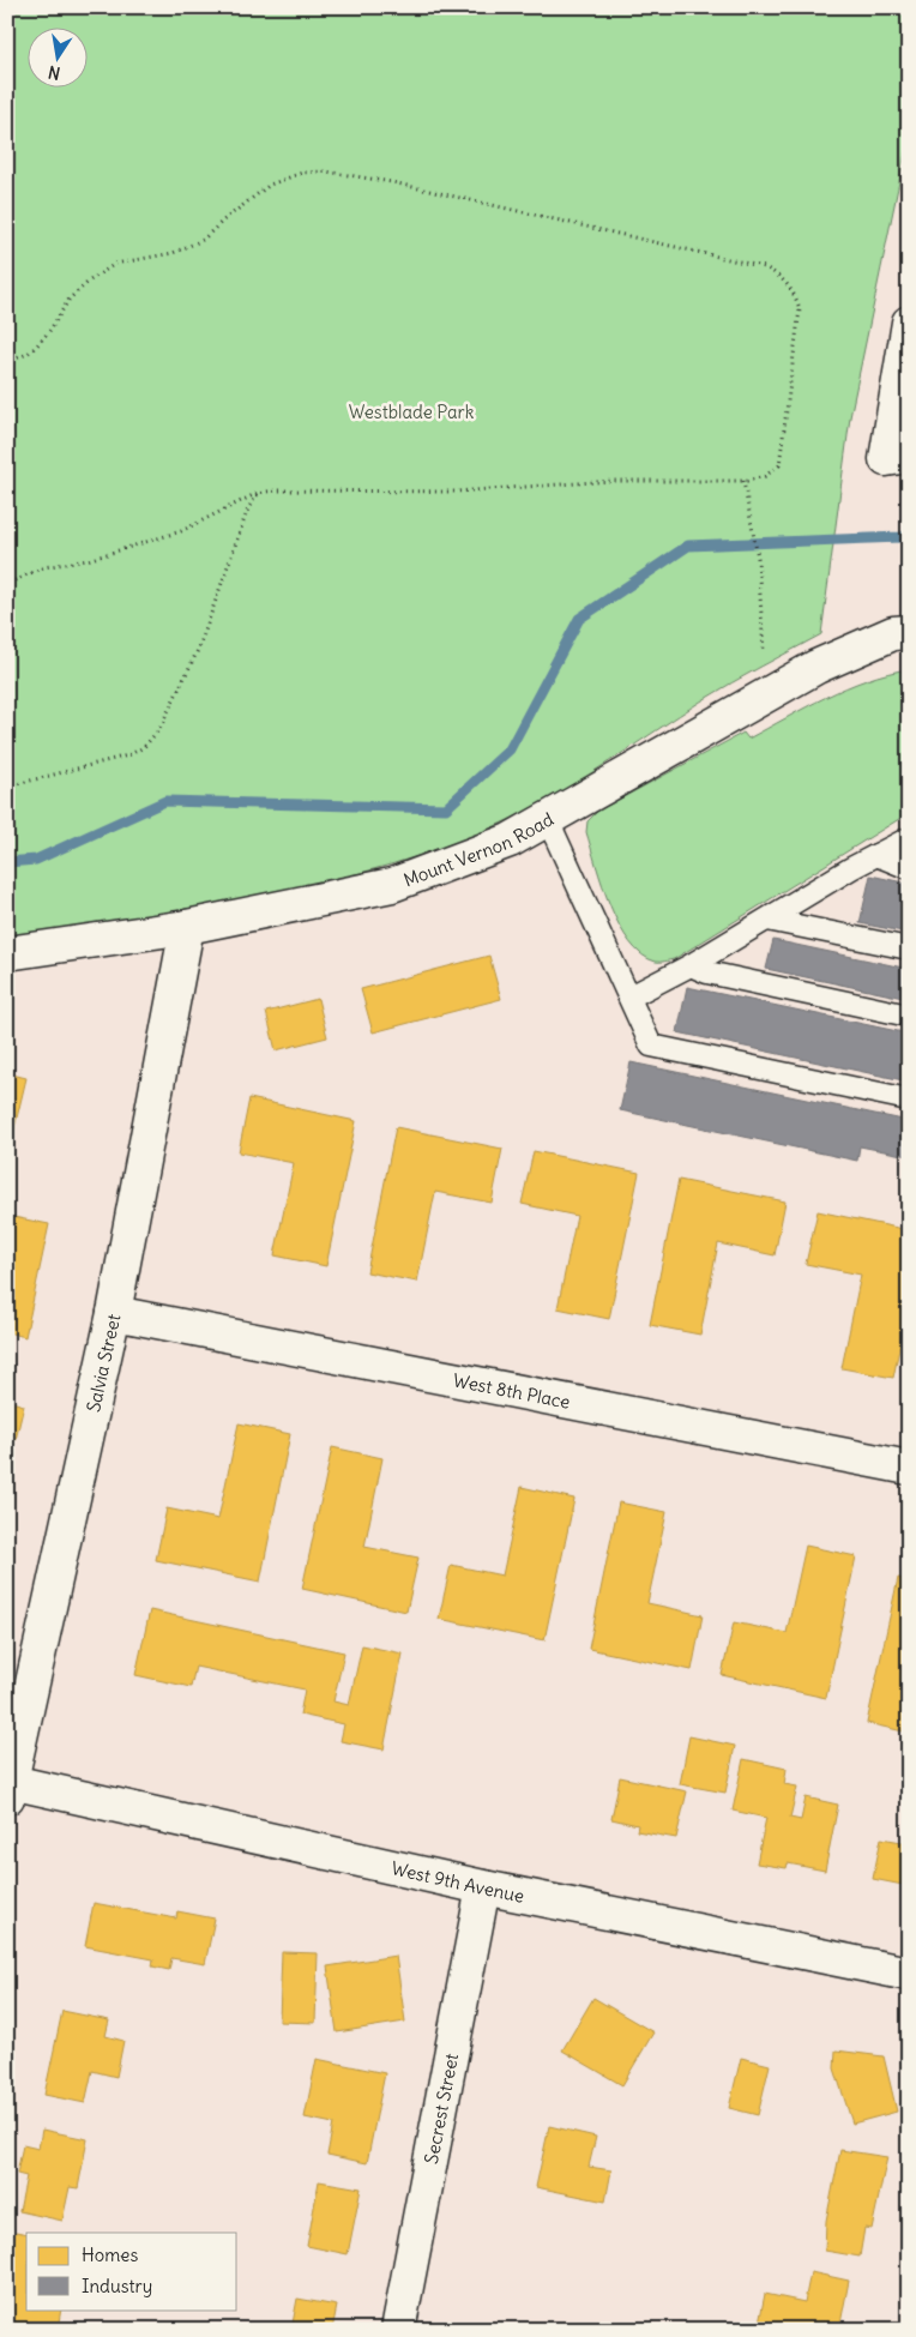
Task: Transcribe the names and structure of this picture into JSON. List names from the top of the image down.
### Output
{
  "streets": {
    "street": [
      "Mount Vernon Road",
      "Salvia Street",
      "West 8th Place",
      "West 9th Avenue",
      "Secrest Street"
    ]
  },
  "crossings": [
    ["Mount Vernon Road", "Salvia Street"],
    ["Salvia Street", "West 8th Place"],
    ["Salvia Street", "West 9th Avenue"],
    ["West 9th Avenue", "Secrest Street"]
  ],
  "parks": ["Westblade Park"],
  "legend": ["Homes", "Industry"],
  "north": "bottom"
}
